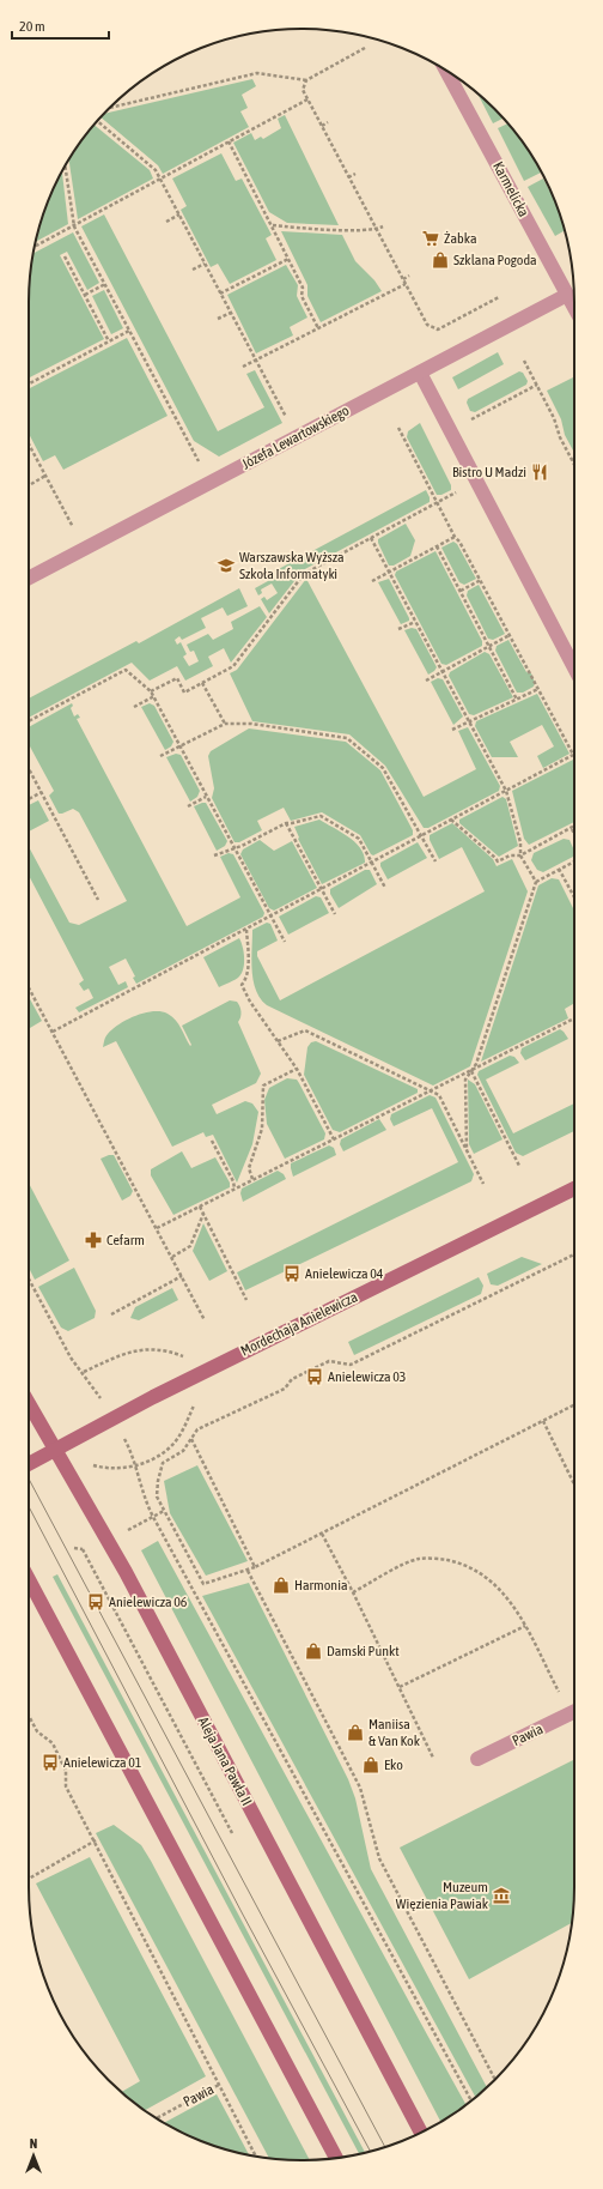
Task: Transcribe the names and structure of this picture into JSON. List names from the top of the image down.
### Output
{
  "streets": {
    "main road": ["Mordechaja Anielewicza", "Aleja Jana Pawła II"],
    "street": ["Karmelicka", "Józefa Lewartowskiego", "Pawia"]
  },
  "crossings": [
    ["Karmelicka", "Józefa Lewartowskiego"],
    ["Mordechaja Anielewicza", "Aleja Jana Pawła II"]
  ],
  "places": {
    "supermarket": ["Żabka"],
    "shop": [
      "Szklana Pogoda",
      "Harmonia",
      "Damski Punkt",
      "Maniisa & Van Kok",
      "Eko"
    ],
    "restaurant": ["Bistro U Madzi"],
    "school or university": ["Warszawska Wyższa Szkoła Informatyki"],
    "pharmacy": ["Cefarm"],
    "bus stop": [
      "Anielewicza 04",
      "Anielewicza 03",
      "Anielewicza 06",
      "Anielewicza 01"
    ],
    "museum": ["Muzeum Więzienia Pawiak"]
  },
  "scale_bar": "20 m",
  "north": "top"
}
